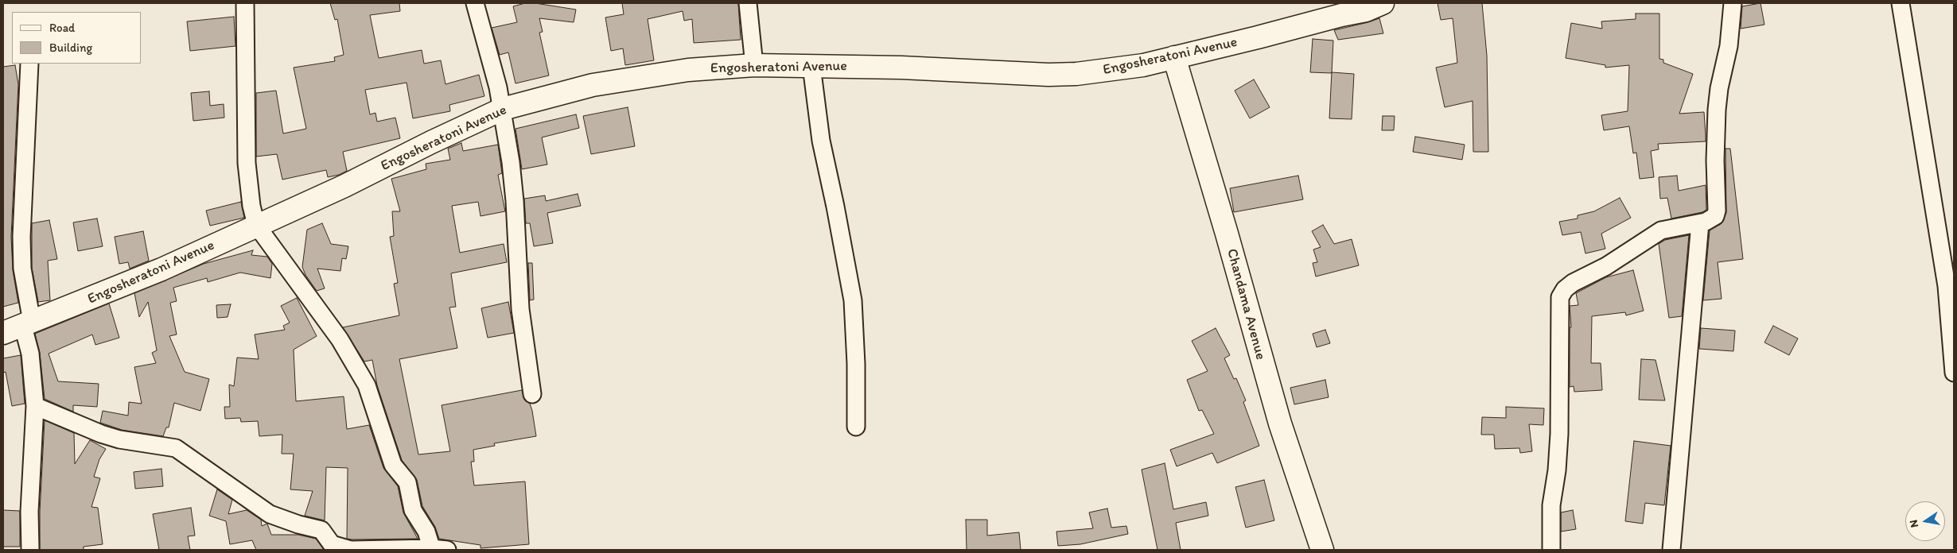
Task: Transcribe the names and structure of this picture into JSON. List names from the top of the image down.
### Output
{
  "streets": {
    "street": ["Engosheratoni Avenue", "Chandama Avenue"]
  },
  "crossings": [
    ["Engosheratoni Avenue", "Chandama Avenue"]
  ],
  "legend": ["Road", "Building"],
  "north": "left"
}
